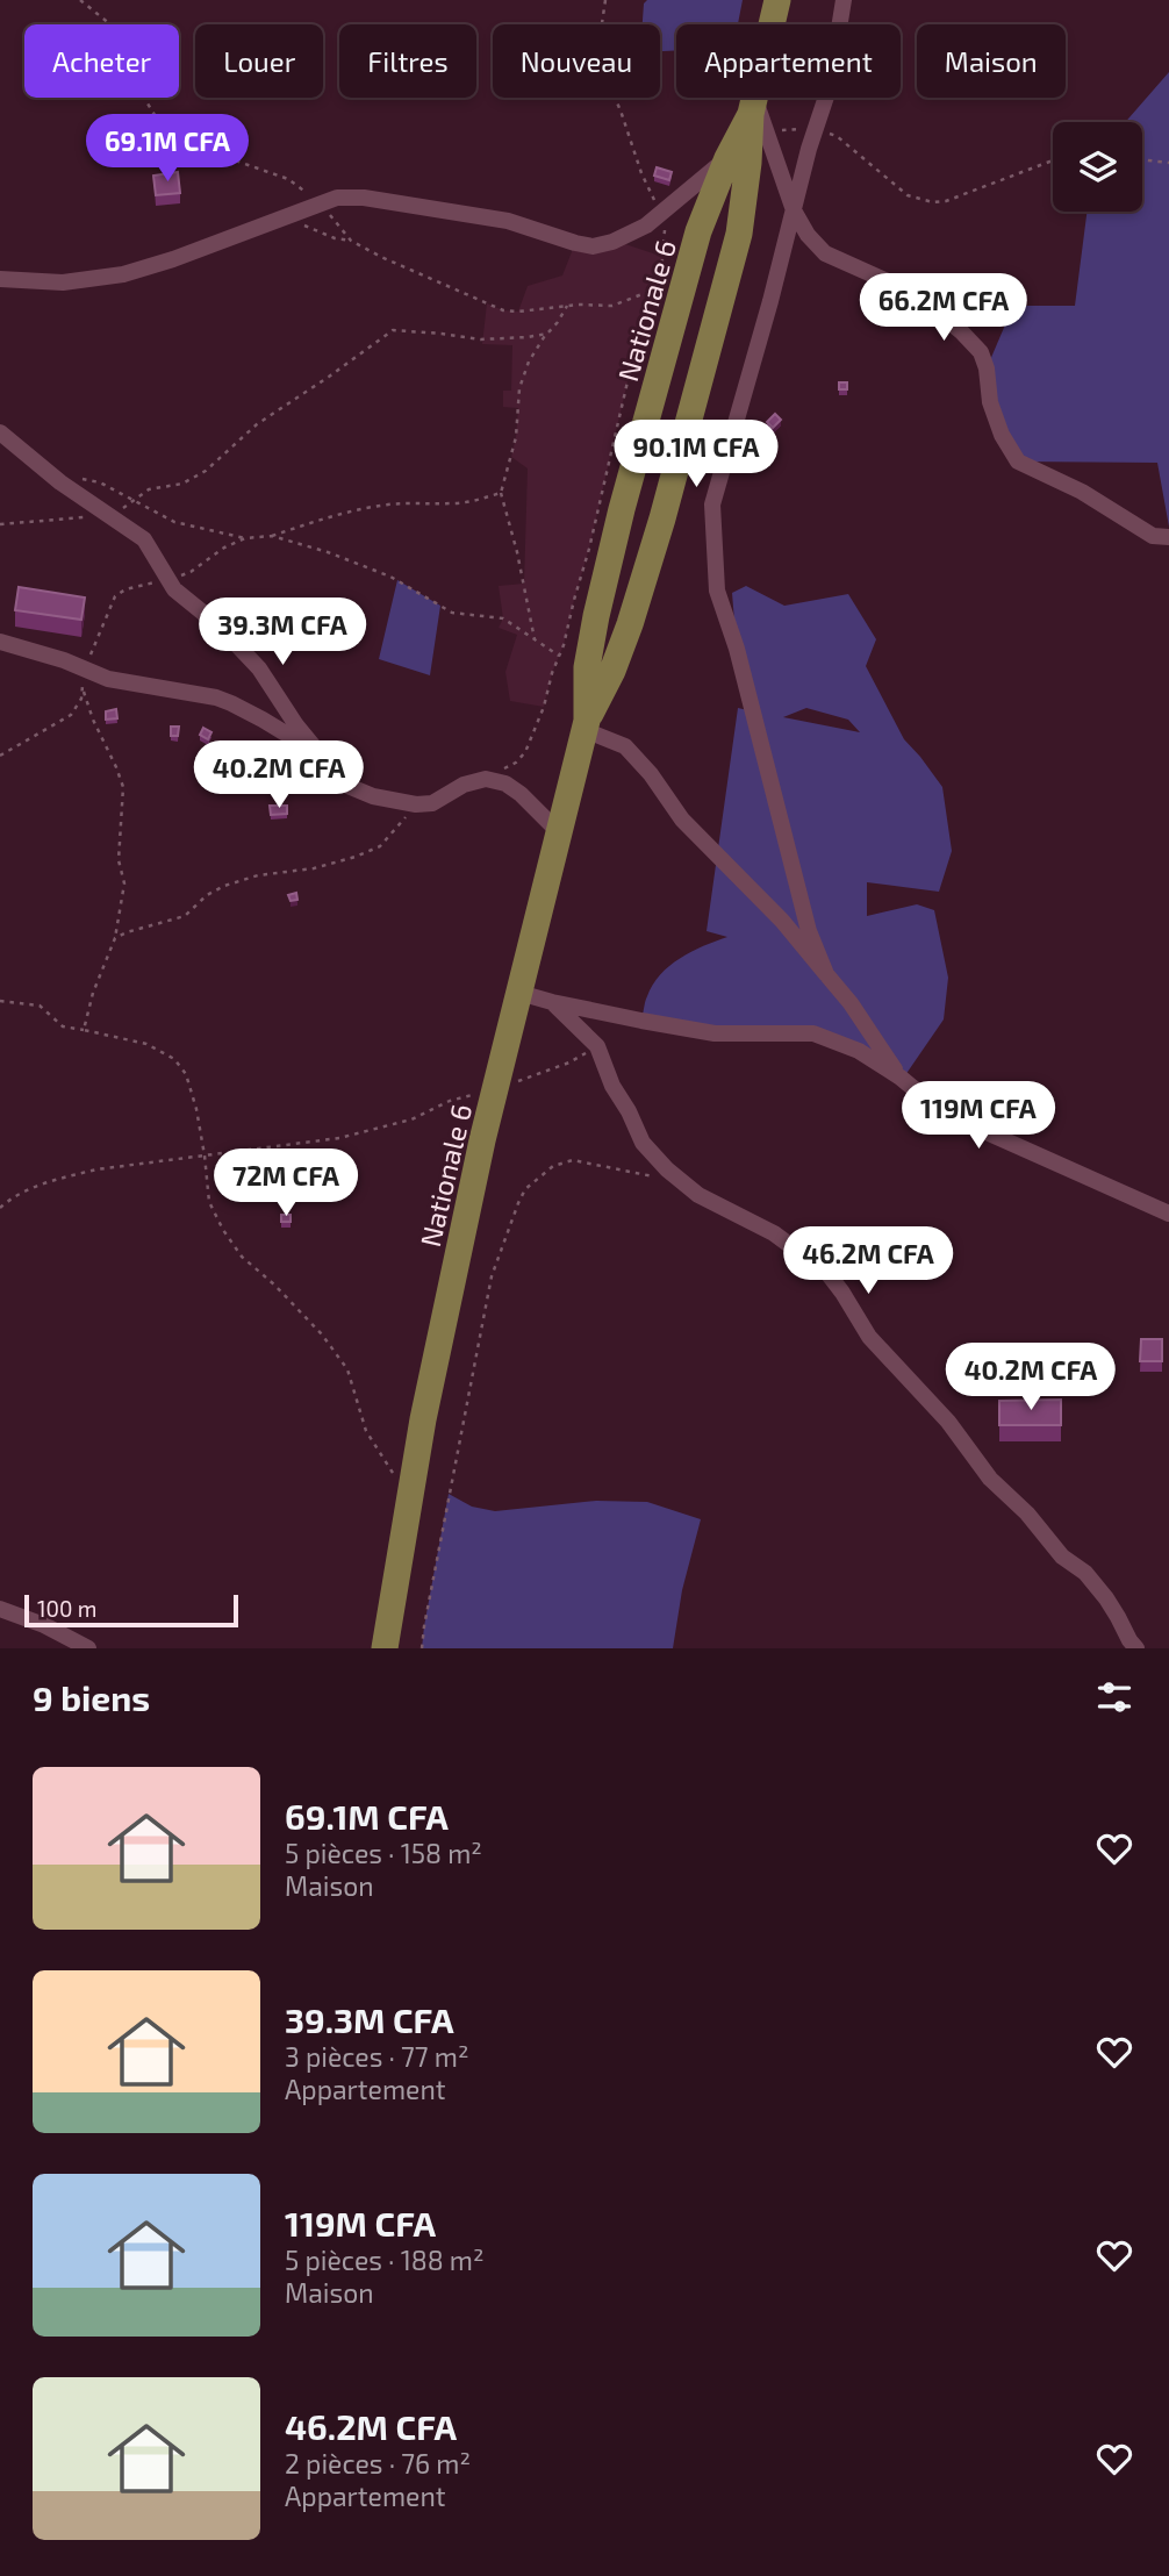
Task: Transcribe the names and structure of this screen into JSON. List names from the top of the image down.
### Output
{
  "streets": {
    "main road": ["Nationale 6"]
  },
  "scale_bar": "100 m",
  "page": {
    "chip": [
      "Acheter",
      "Louer",
      "Filtres",
      "Nouveau",
      "Appartement",
      "Maison"
    ],
    "price": [
      "69.1M CFA",
      "66.2M CFA",
      "90.1M CFA",
      "39.3M CFA",
      "40.2M CFA",
      "119M CFA",
      "72M CFA",
      "46.2M CFA",
      "40.2M CFA"
    ],
    "scale": "100 m",
    "heading": "9 biens",
    "list": [
      {
        "name": "69.1M CFA",
        "note": "5 pièces · 158 m² · Maison"
      },
      {
        "name": "39.3M CFA",
        "note": "3 pièces · 77 m² · Appartement"
      },
      {
        "name": "119M CFA",
        "note": "5 pièces · 188 m² · Maison"
      },
      {
        "name": "46.2M CFA",
        "note": "2 pièces · 76 m² · Appartement"
      }
    ]
  }
}
